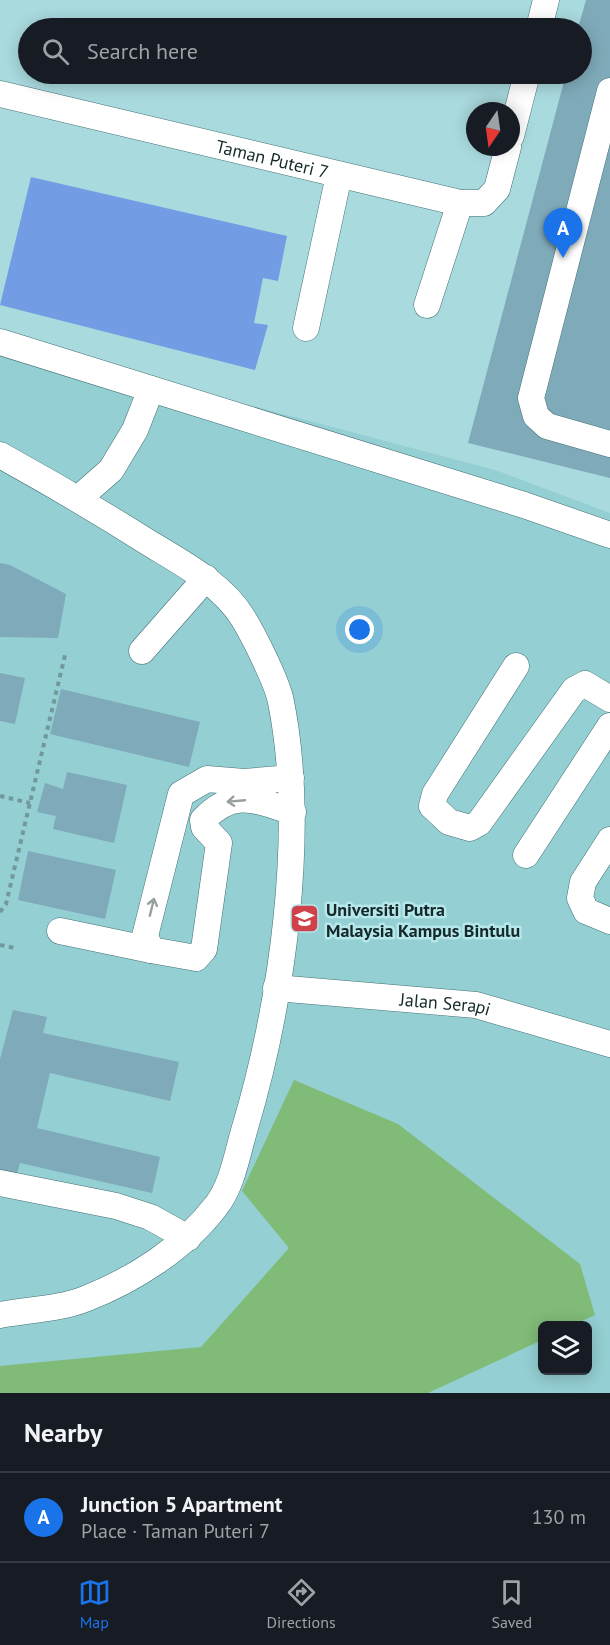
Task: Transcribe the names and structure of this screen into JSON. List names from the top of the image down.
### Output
{
  "streets": {
    "street": ["Taman Puteri 7", "Jalan Serapi"]
  },
  "places": {
    "school or university": ["Universiti Putra Malaysia Kampus Bintulu"]
  },
  "north": "bottom",
  "page": {
    "search": "Search here",
    "pins": "A",
    "heading": "Nearby",
    "list": [
      {
        "mark": "A",
        "name": "Junction 5 Apartment",
        "note": "Place · Taman Puteri 7",
        "value": "130 m"
      }
    ],
    "nav": ["Map", "Directions", "Saved"]
  }
}
